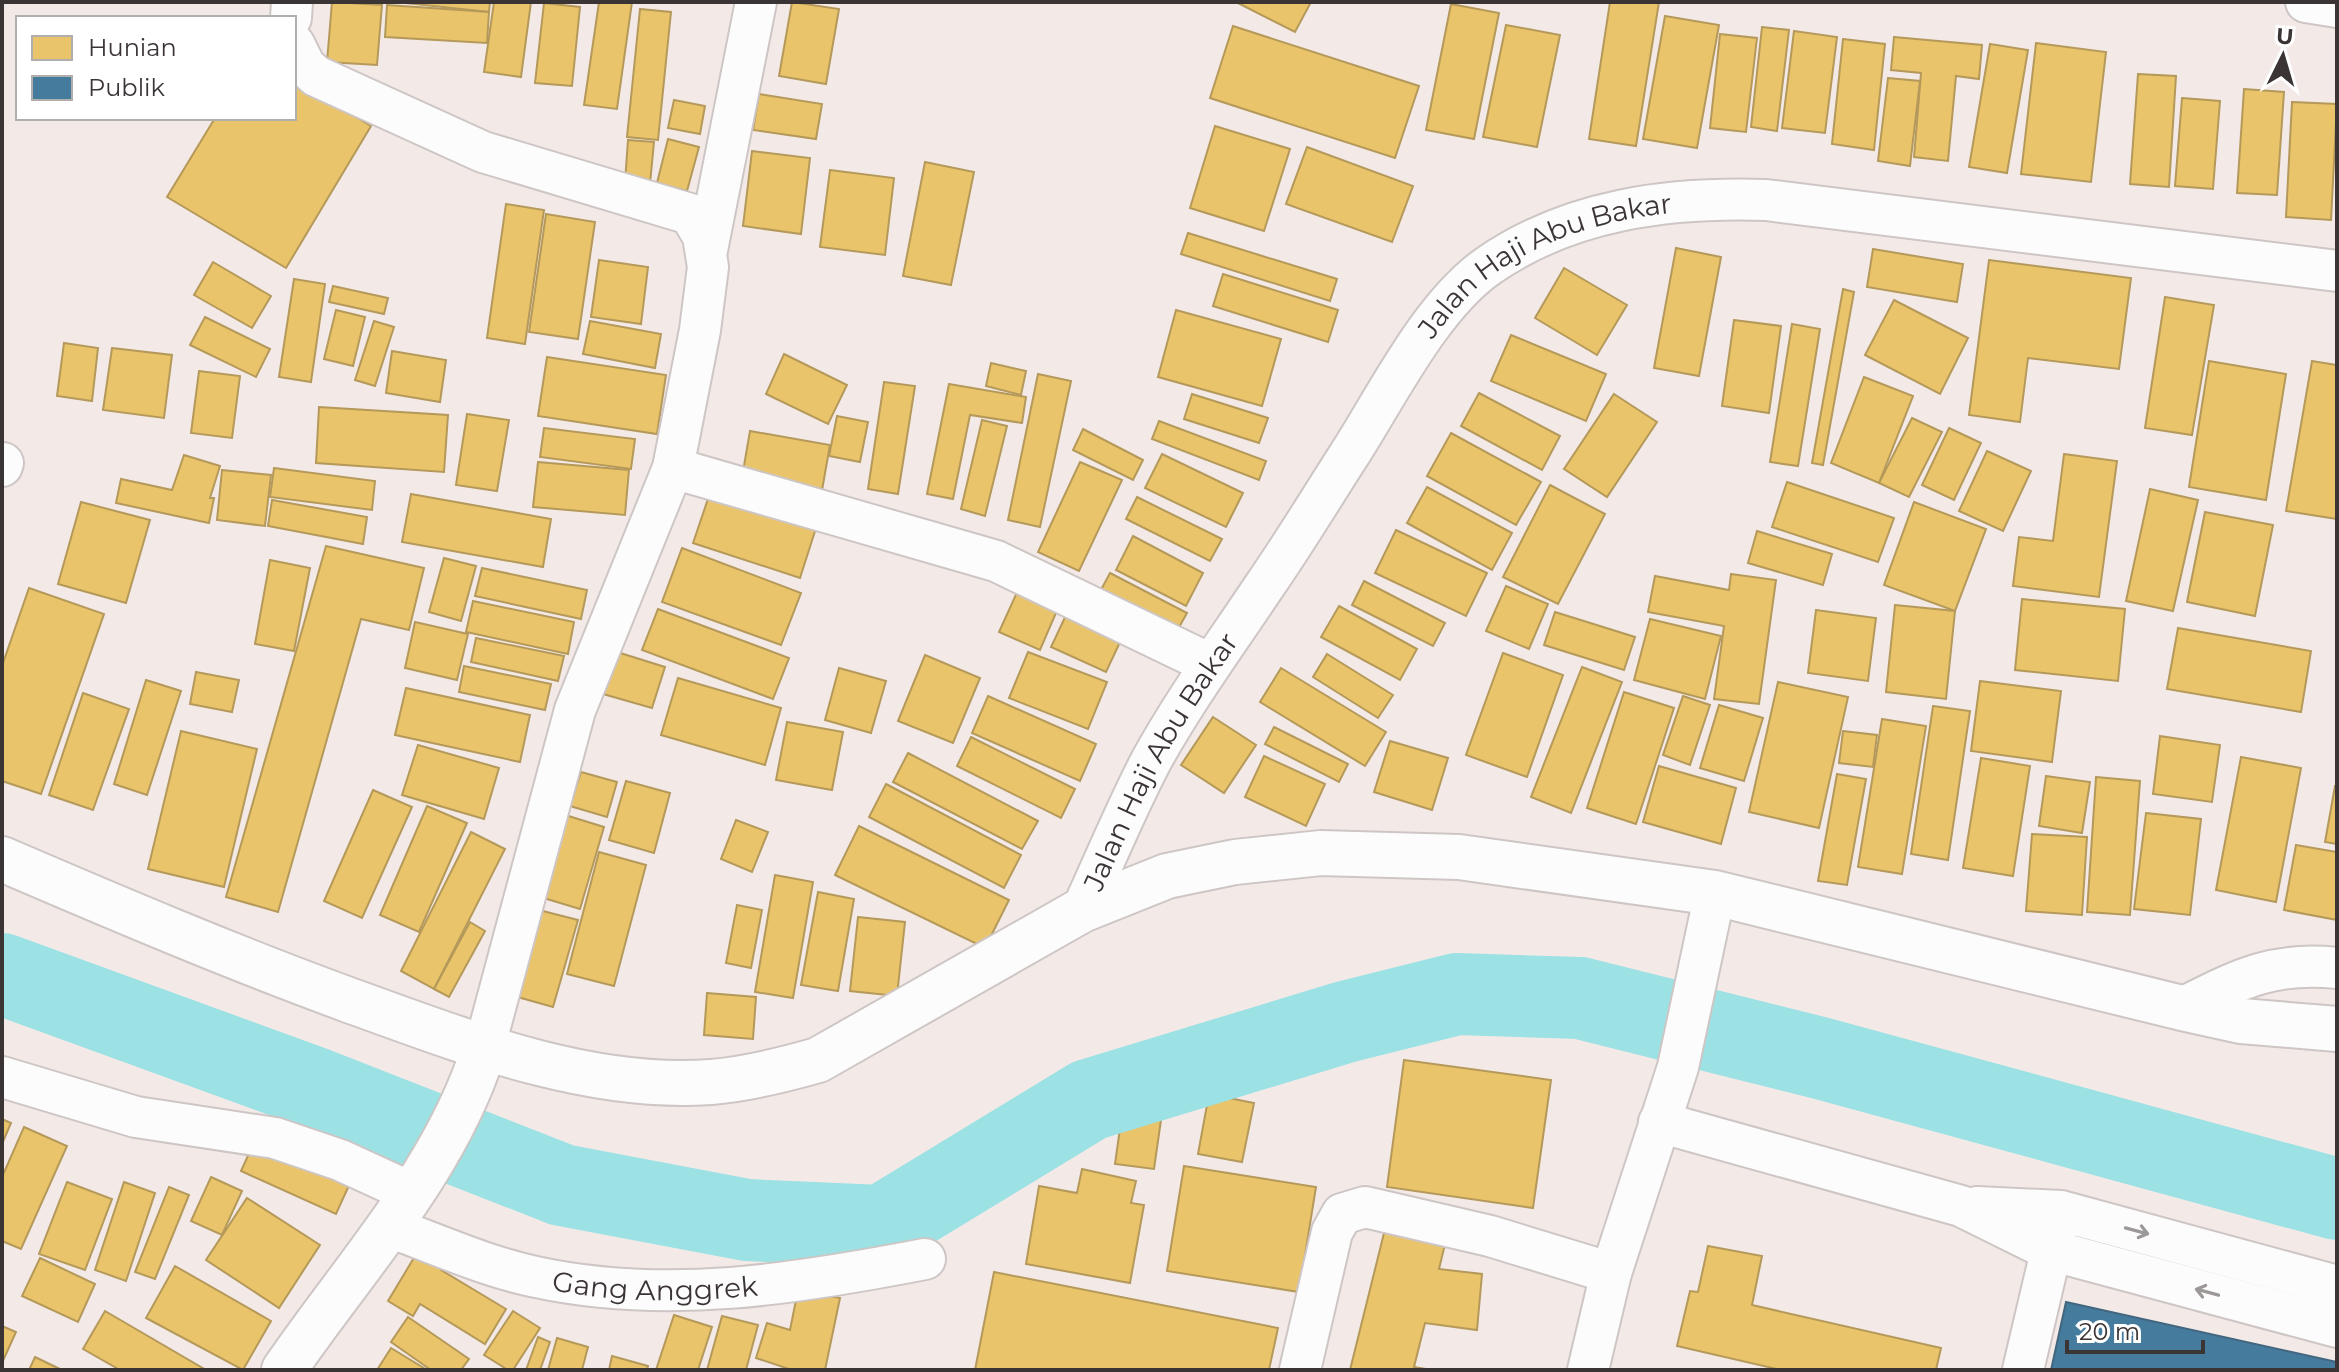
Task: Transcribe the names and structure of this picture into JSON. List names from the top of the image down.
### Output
{
  "streets": {
    "street": ["Jalan Haji Abu Bakar", "Gang Anggrek"]
  },
  "legend": ["Hunian", "Publik"],
  "scale_bar": "20 m",
  "north": "top"
}
